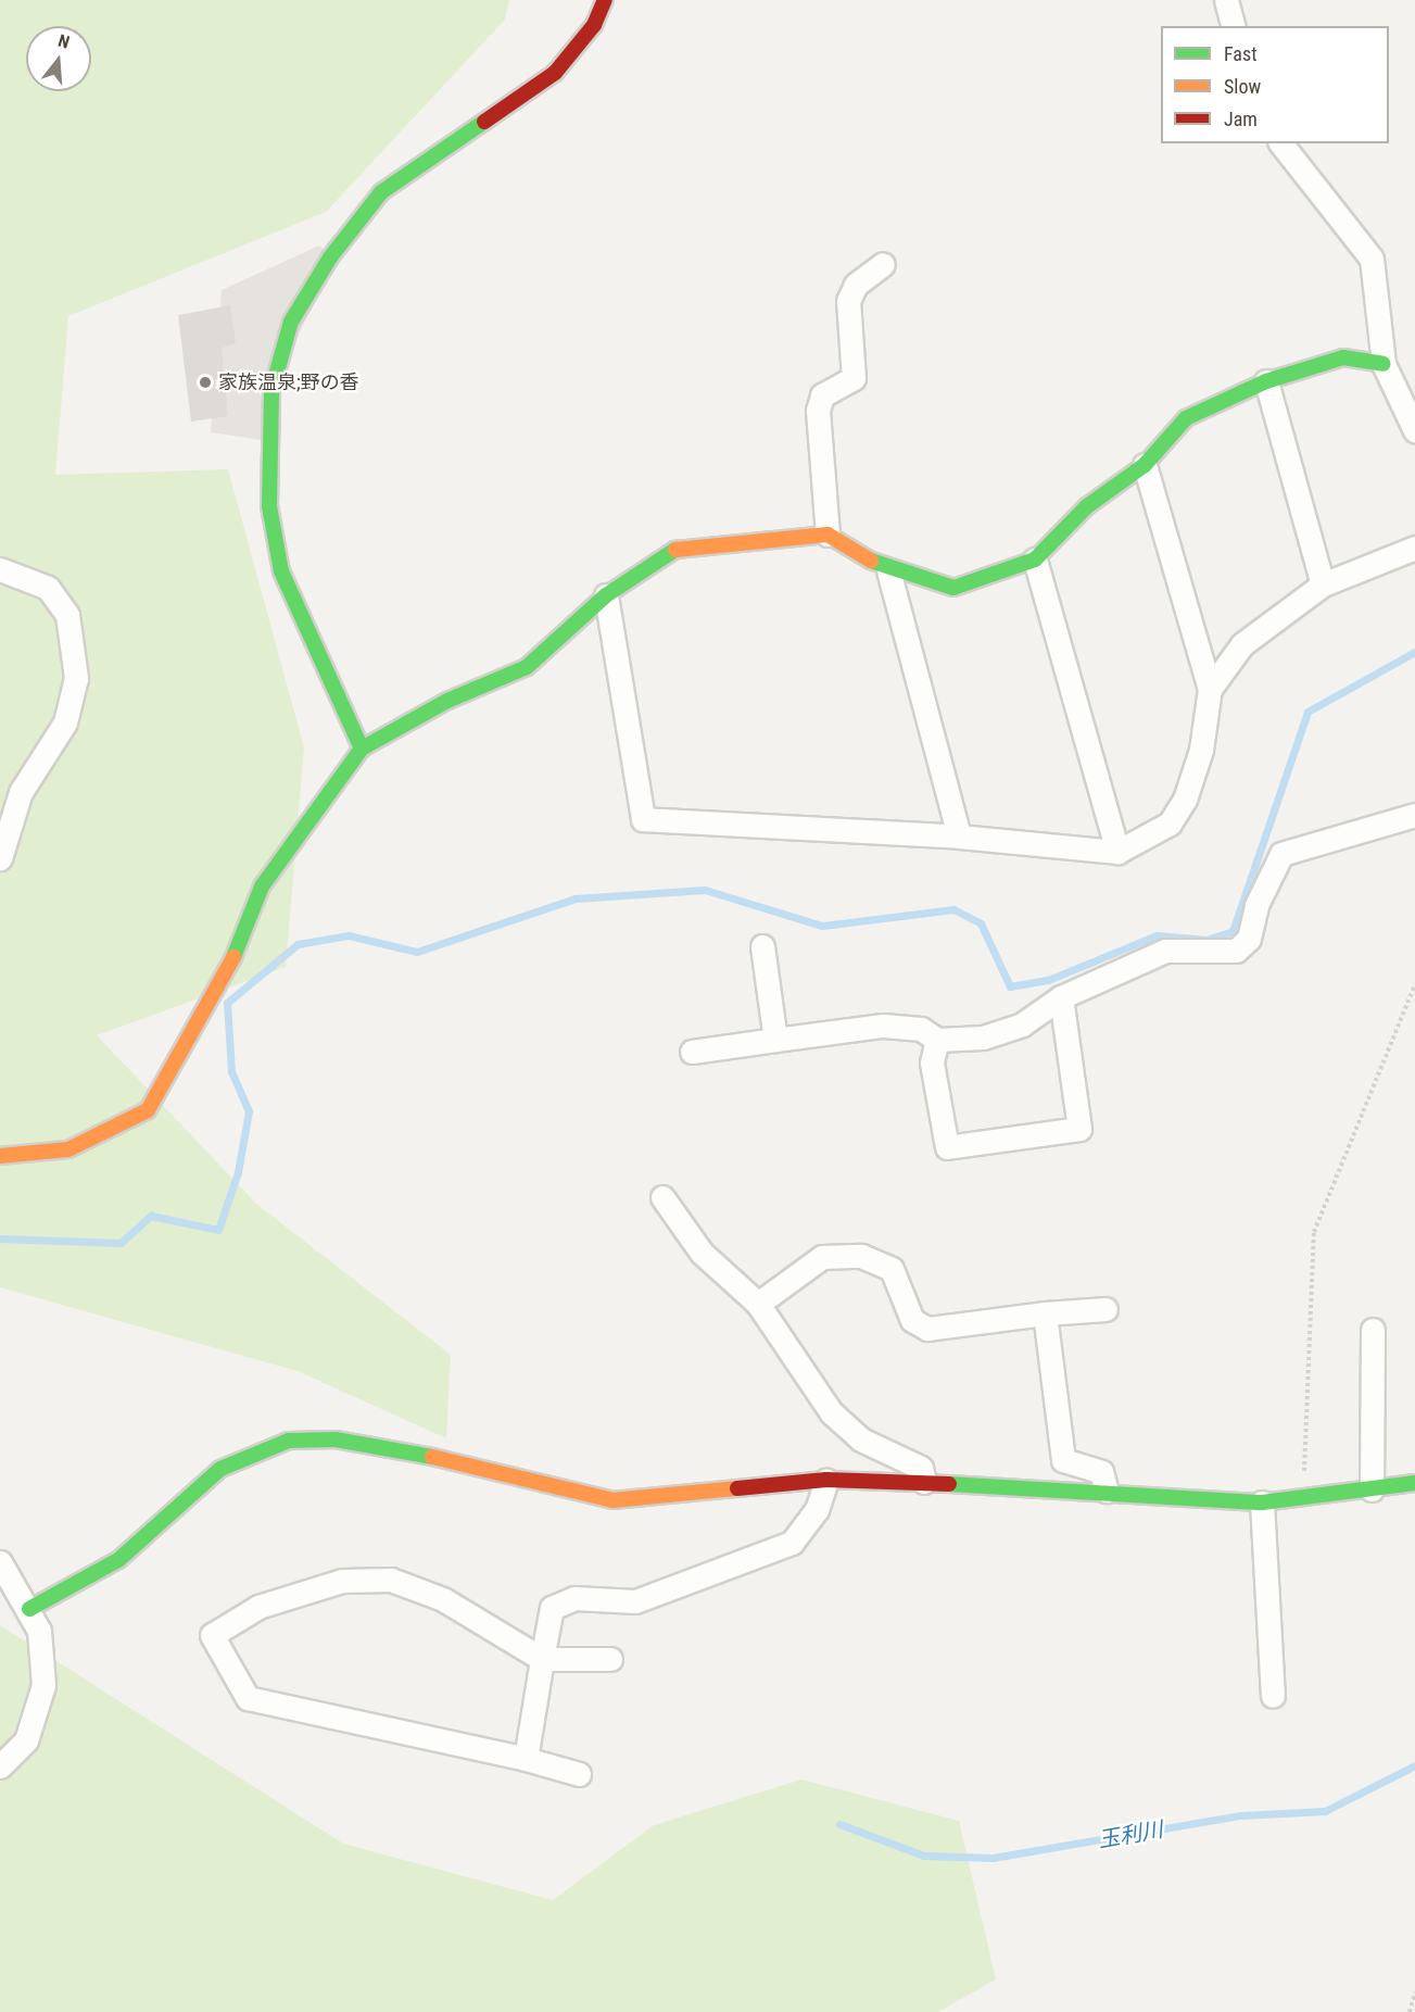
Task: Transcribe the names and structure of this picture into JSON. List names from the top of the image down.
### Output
{
  "water": ["玉利川"],
  "places": ["家族温泉;野の香"],
  "legend": ["Fast", "Slow", "Jam"],
  "north": "top"
}
